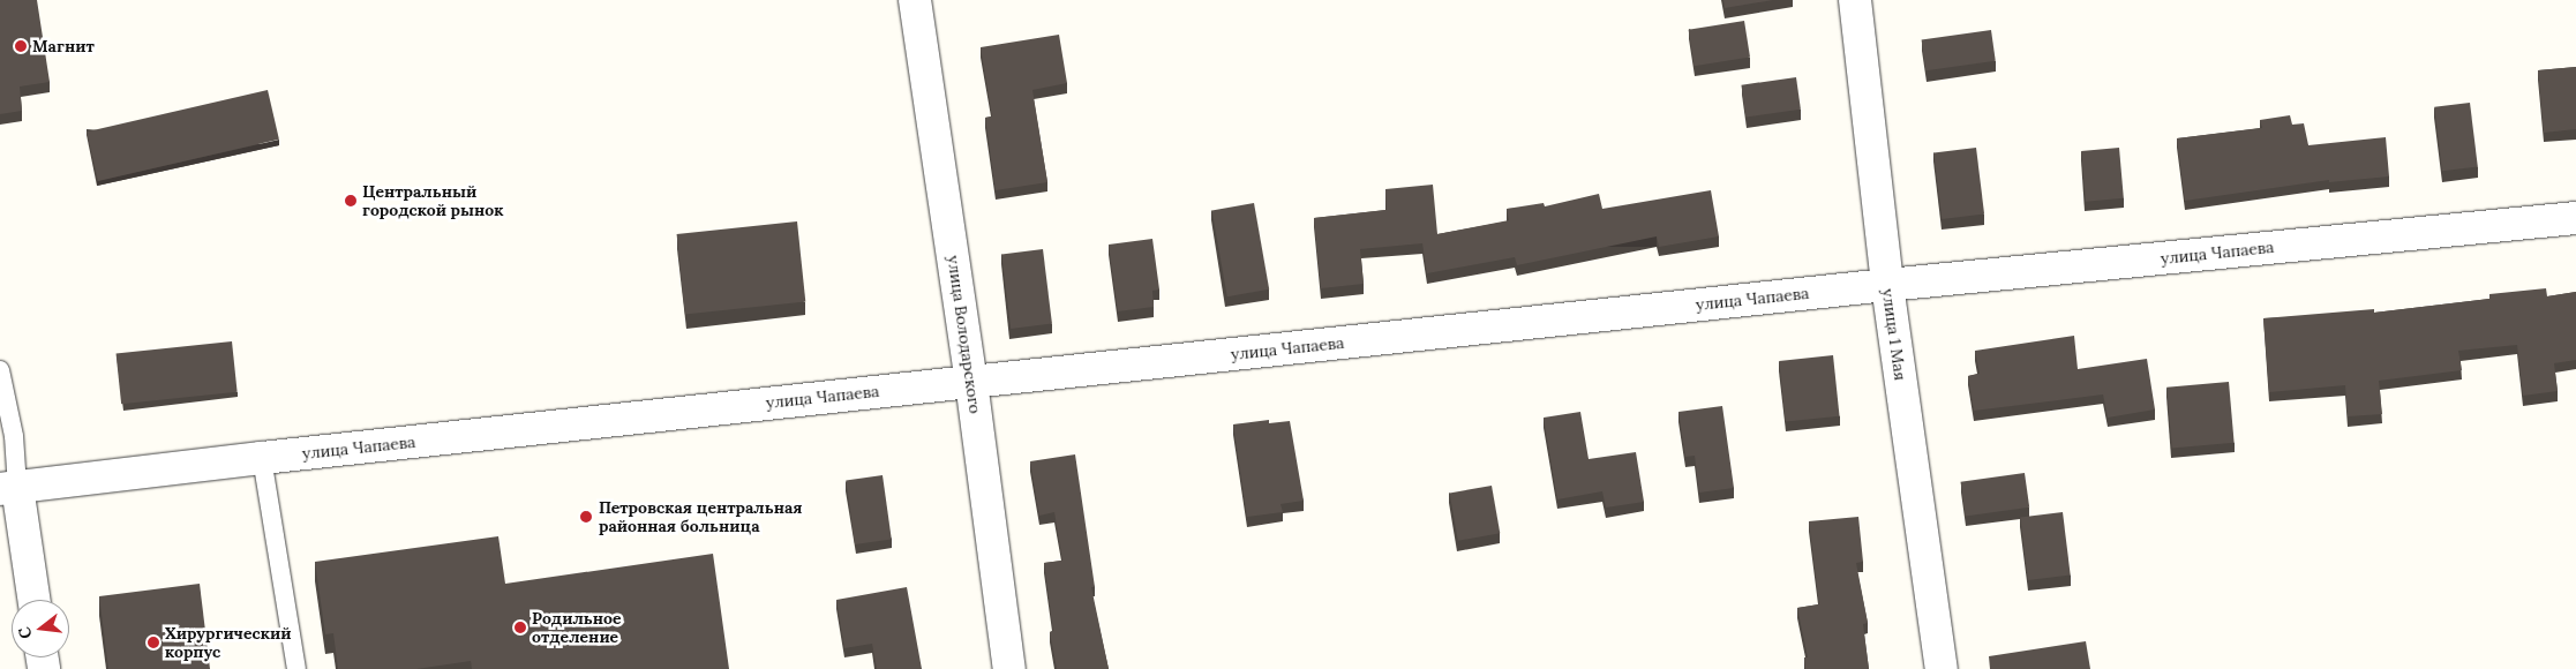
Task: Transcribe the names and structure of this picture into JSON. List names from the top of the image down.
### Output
{
  "streets": {
    "street": ["улица Чапаева", "улица Володарского", "улица 1 Мая"]
  },
  "crossings": [
    ["улица Чапаева", "улица Володарского"],
    ["улица Чапаева", "улица 1 Мая"]
  ],
  "places": [
    "Магнит",
    "Центральный городской рынок",
    "Петровская центральная районная больница",
    "Родильное отделение",
    "Хирургический корпус"
  ],
  "north": "left"
}
